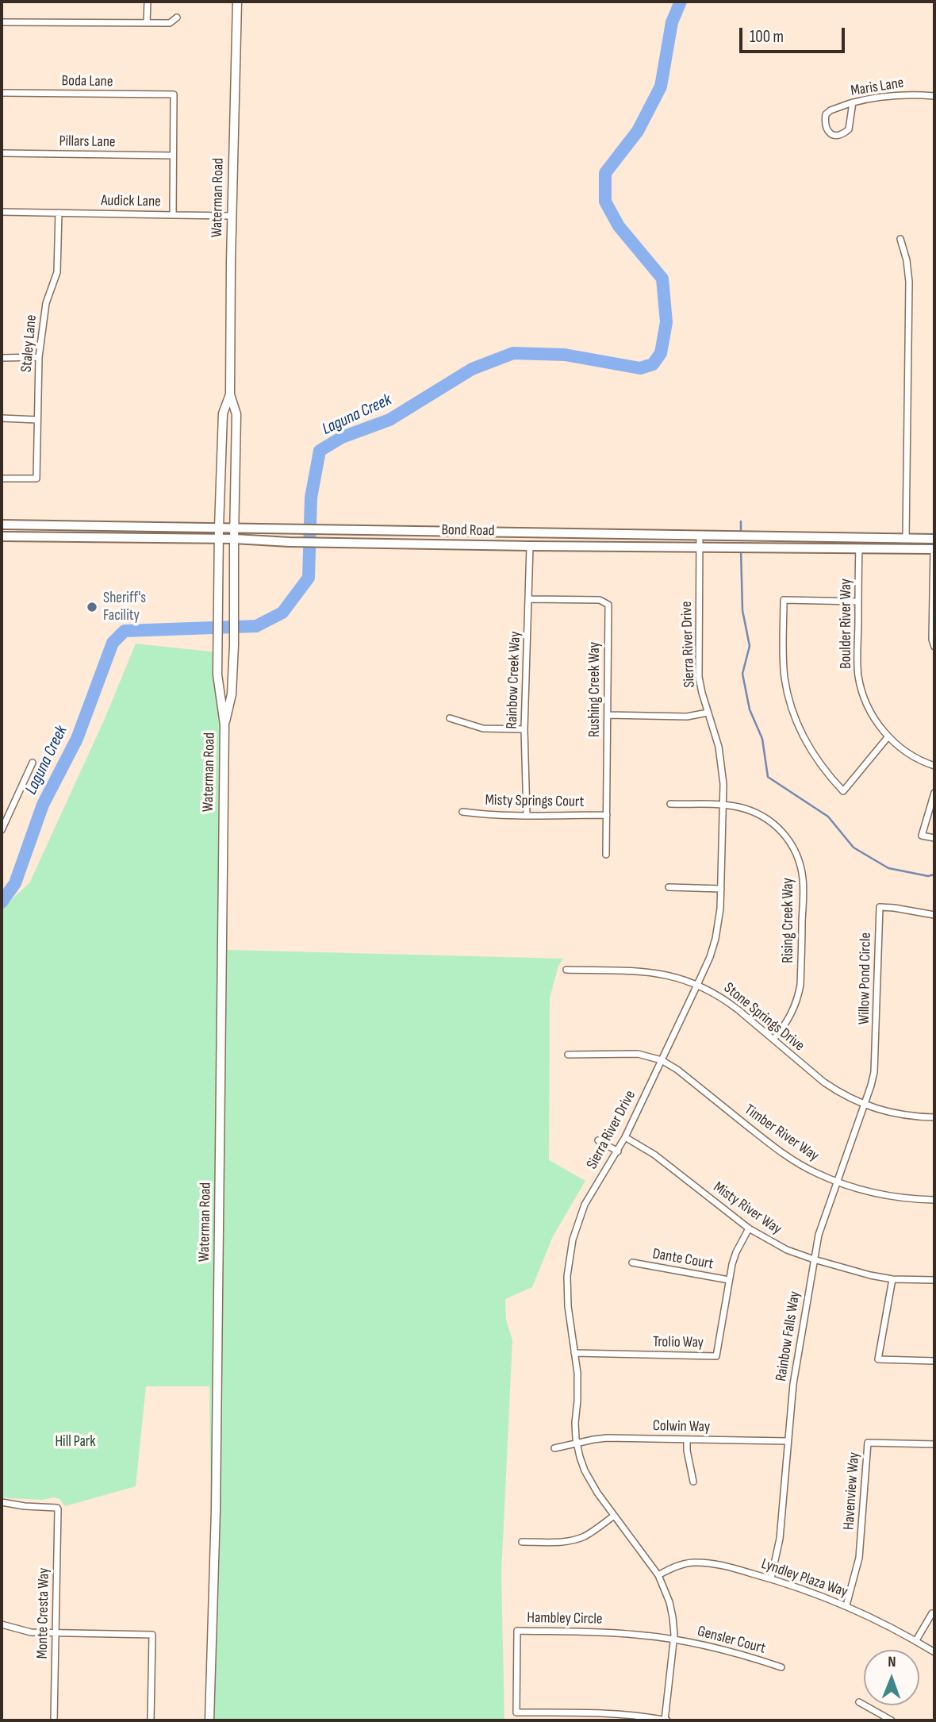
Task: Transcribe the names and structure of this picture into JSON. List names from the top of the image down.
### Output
{
  "streets": {
    "main road": ["Waterman Road", "Bond Road"],
    "street": [
      "Boda Lane",
      "Maris Lane",
      "Pillars Lane",
      "Audick Lane",
      "Staley Lane",
      "Boulder River Way",
      "Sierra River Drive",
      "Rainbow Creek Way",
      "Rushing Creek Way",
      "Misty Springs Court",
      "Rising Creek Way",
      "Willow Pond Circle",
      "Stone Springs Drive",
      "Timber River Way",
      "Misty River Way",
      "Dante Court",
      "Rainbow Falls Way",
      "Trolio Way",
      "Colwin Way",
      "Havenview Way",
      "Lyndley Plaza Way",
      "Monte Cresta Way",
      "Hambley Circle",
      "Gensler Court"
    ]
  },
  "crossings": [
    ["Boda Lane", "Audick Lane"],
    ["Pillars Lane", "Audick Lane"],
    ["Waterman Road", "Bond Road"],
    ["Audick Lane", "Staley Lane"],
    ["Bond Road", "Boulder River Way"],
    ["Bond Road", "Sierra River Drive"],
    ["Bond Road", "Rainbow Creek Way"],
    ["Sierra River Drive", "Rising Creek Way"],
    ["Sierra River Drive", "Stone Springs Drive"],
    ["Sierra River Drive", "Timber River Way"],
    ["Sierra River Drive", "Misty River Way"],
    ["Sierra River Drive", "Trolio Way"],
    ["Sierra River Drive", "Colwin Way"],
    ["Sierra River Drive", "Lyndley Plaza Way"],
    ["Sierra River Drive", "Hambley Circle"],
    ["Sierra River Drive", "Gensler Court"],
    ["Rainbow Creek Way", "Rushing Creek Way"],
    ["Rainbow Creek Way", "Misty Springs Court"],
    ["Rushing Creek Way", "Misty Springs Court"],
    ["Rising Creek Way", "Stone Springs Drive"],
    ["Willow Pond Circle", "Stone Springs Drive"],
    ["Willow Pond Circle", "Rainbow Falls Way"],
    ["Stone Springs Drive", "Rainbow Falls Way"],
    ["Timber River Way", "Rainbow Falls Way"],
    ["Misty River Way", "Rainbow Falls Way"],
    ["Misty River Way", "Trolio Way"],
    ["Dante Court", "Trolio Way"],
    ["Rainbow Falls Way", "Colwin Way"],
    ["Rainbow Falls Way", "Lyndley Plaza Way"],
    ["Havenview Way", "Lyndley Plaza Way"],
    ["Hambley Circle", "Gensler Court"]
  ],
  "water": ["Laguna Creek"],
  "parks": ["Hill Park"],
  "places": ["Sheriff's Facility"],
  "scale_bar": "100 m",
  "north": "top"
}
